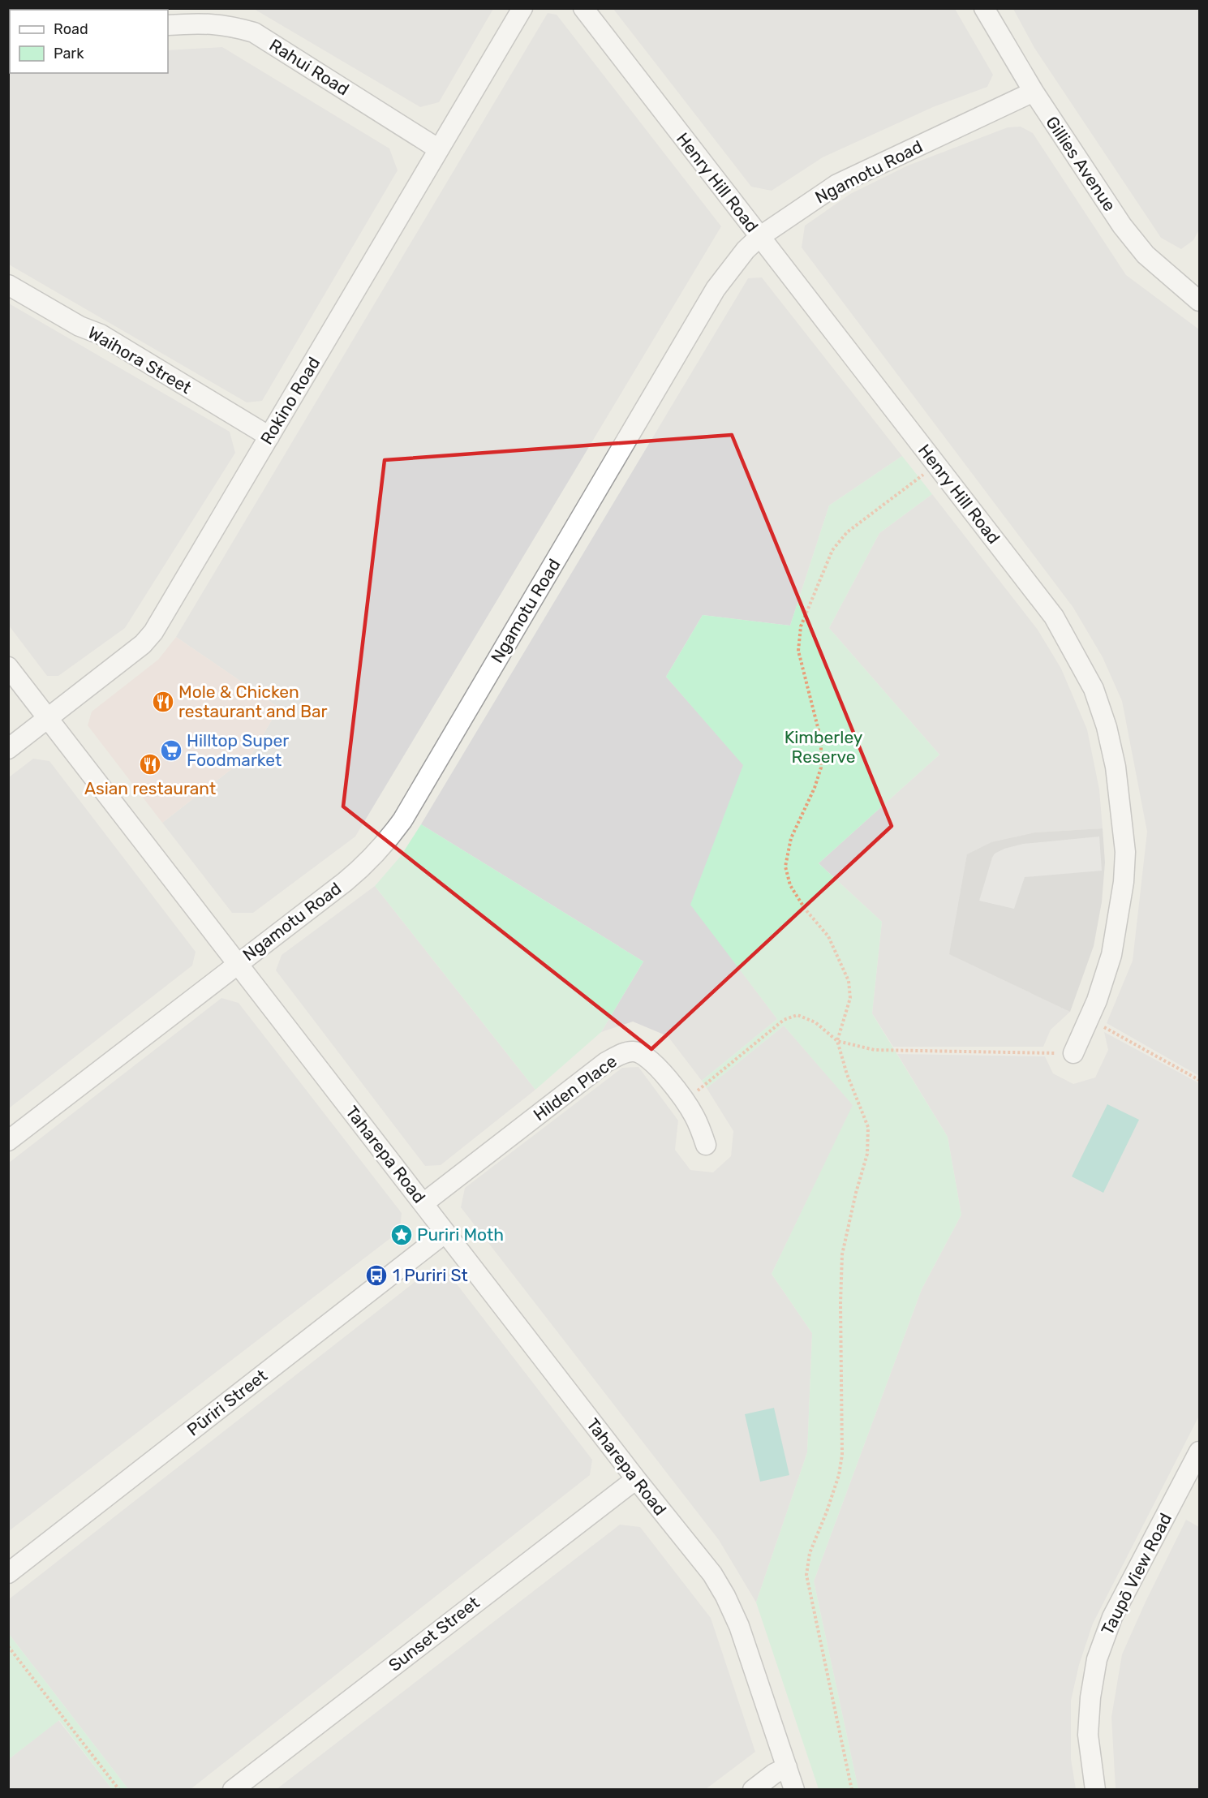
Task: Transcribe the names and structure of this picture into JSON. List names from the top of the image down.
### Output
{
  "streets": {
    "street": [
      "Rahui Road",
      "Gillies Avenue",
      "Ngamotu Road",
      "Henry Hill Road",
      "Waihora Street",
      "Rokino Road",
      "Hilden Place",
      "Taharepa Road",
      "Pūriri Street",
      "Taupō View Road",
      "Sunset Street"
    ]
  },
  "crossings": [
    ["Rahui Road", "Rokino Road"],
    ["Gillies Avenue", "Ngamotu Road"],
    ["Ngamotu Road", "Henry Hill Road"],
    ["Ngamotu Road", "Taharepa Road"],
    ["Waihora Street", "Rokino Road"],
    ["Rokino Road", "Taharepa Road"],
    ["Hilden Place", "Taharepa Road"],
    ["Taharepa Road", "Pūriri Street"],
    ["Taharepa Road", "Sunset Street"]
  ],
  "parks": ["Kimberley Reserve"],
  "places": {
    "restaurant": ["Mole & Chicken restaurant and Bar", "Asian restaurant"],
    "supermarket": ["Hilltop Super Foodmarket"],
    "place": ["Puriri Moth"],
    "bus stop": ["1 Puriri St"]
  },
  "legend": ["Road", "Park"]
}
